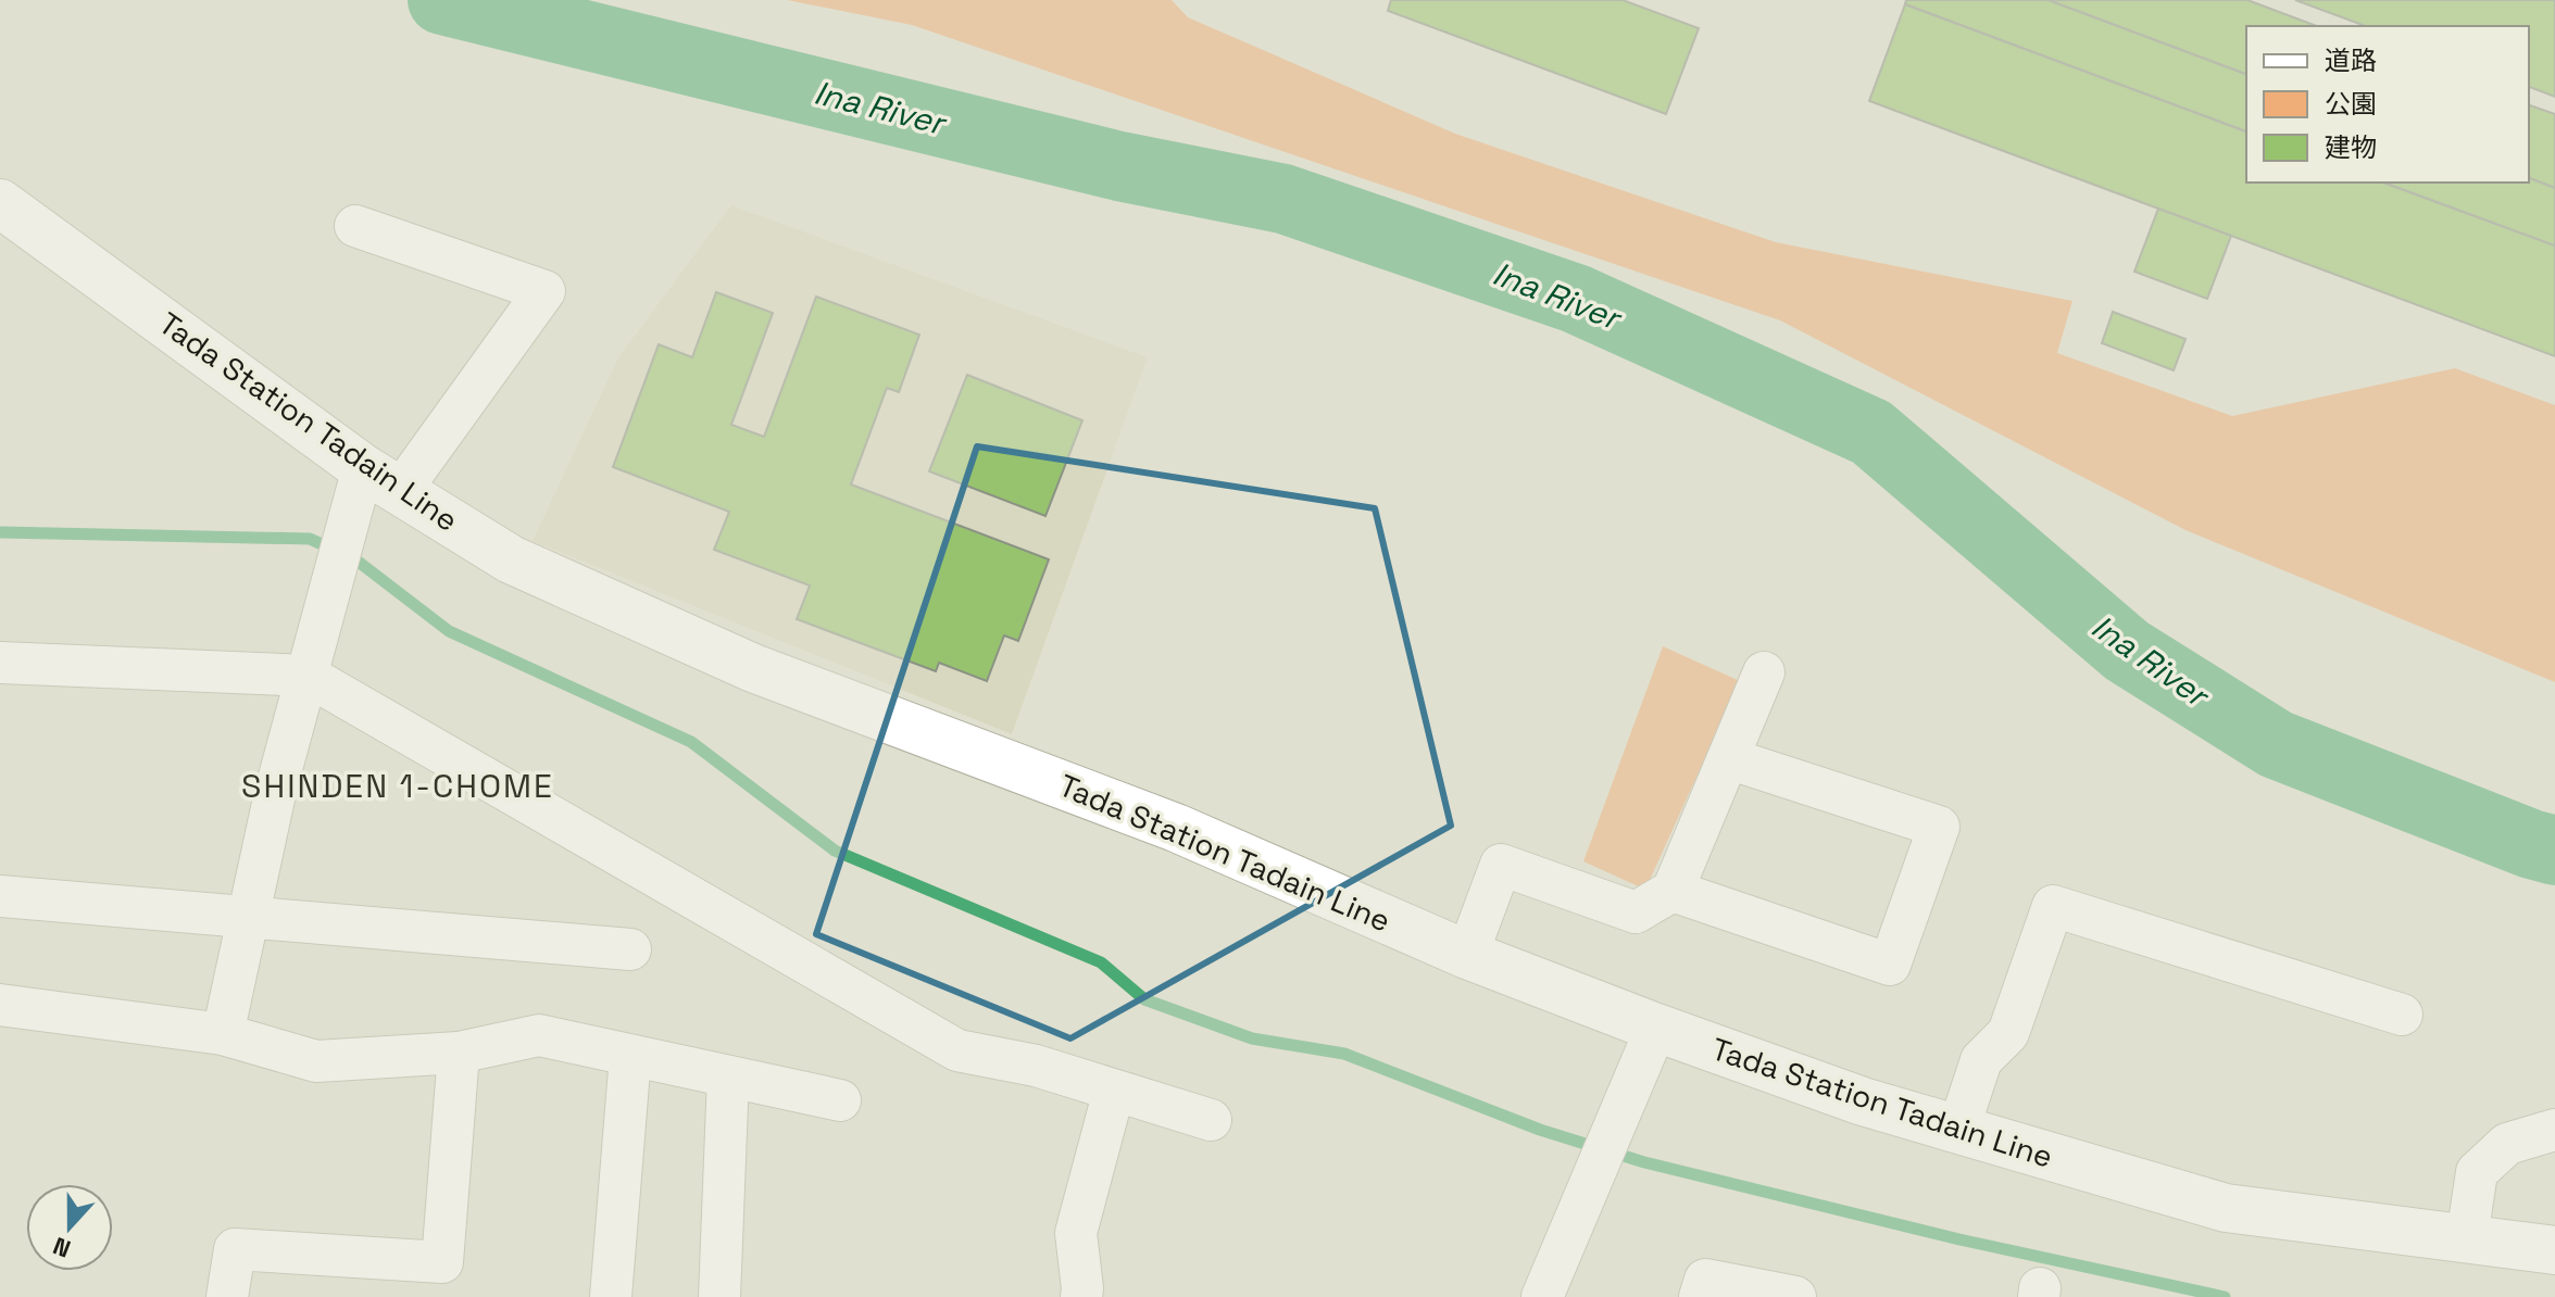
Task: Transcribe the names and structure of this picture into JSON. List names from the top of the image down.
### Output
{
  "streets": {
    "main road": ["Tada Station Tadain Line"]
  },
  "districts": ["SHINDEN 1-CHOME"],
  "water": ["Ina River"],
  "legend": ["道路", "公園", "建物"],
  "north": "bottom"
}
